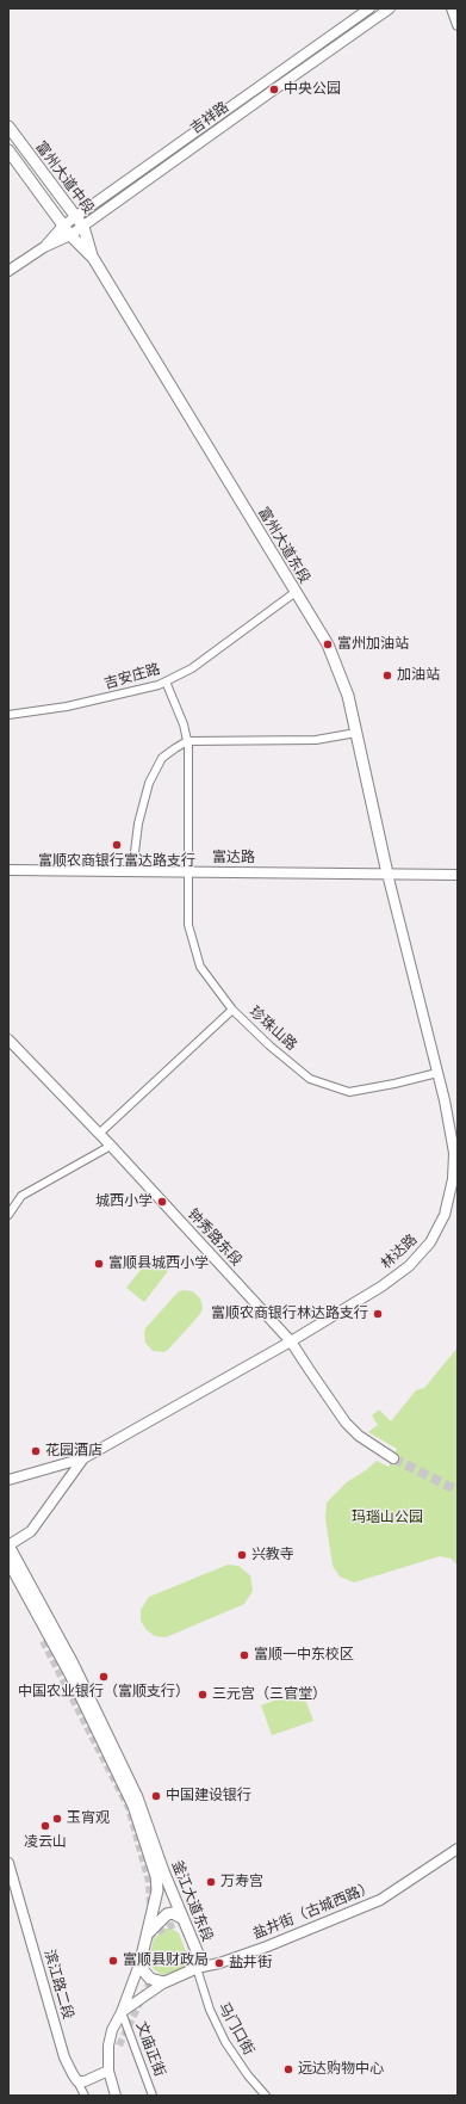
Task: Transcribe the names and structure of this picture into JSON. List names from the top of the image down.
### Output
{
  "streets": {
    "main road": [
      "吉祥路",
      "富州大道中段",
      "富州大道东段",
      "富达路",
      "钟秀路东段",
      "林达路",
      "釜江大道东段",
      "盐井街（古城西路）",
      "滨江路二段"
    ],
    "street": [
      "吉安庄路",
      "珍珠山路",
      "马门口街",
      "文庙正街"
    ]
  },
  "crossings": [
    ["吉祥路", "富州大道中段"],
    ["富州大道中段", "富州大道东段"],
    ["富州大道东段", "吉安庄路"],
    ["富州大道东段", "富达路"],
    ["富州大道东段", "林达路"],
    ["吉安庄路", "珍珠山路"],
    ["富达路", "珍珠山路"],
    ["富达路", "林达路"],
    ["珍珠山路", "林达路"],
    ["钟秀路东段", "林达路"],
    ["釜江大道东段", "盐井街（古城西路）"],
    ["釜江大道东段", "马门口街"],
    ["盐井街（古城西路）", "马门口街"]
  ],
  "parks": ["玛瑙山公园"],
  "places": [
    "中央公园",
    "富州加油站",
    "加油站",
    "富顺农商银行富达路支行",
    "城西小学",
    "富顺县城西小学",
    "富顺农商银行林达路支行",
    "花园酒店",
    "兴教寺",
    "富顺一中东校区",
    "中国农业银行（富顺支行）",
    "三元宫（三官堂）",
    "中国建设银行",
    "玉宵观",
    "凌云山",
    "万寿宫",
    "富顺县财政局",
    "盐井街",
    "远达购物中心"
  ]
}
